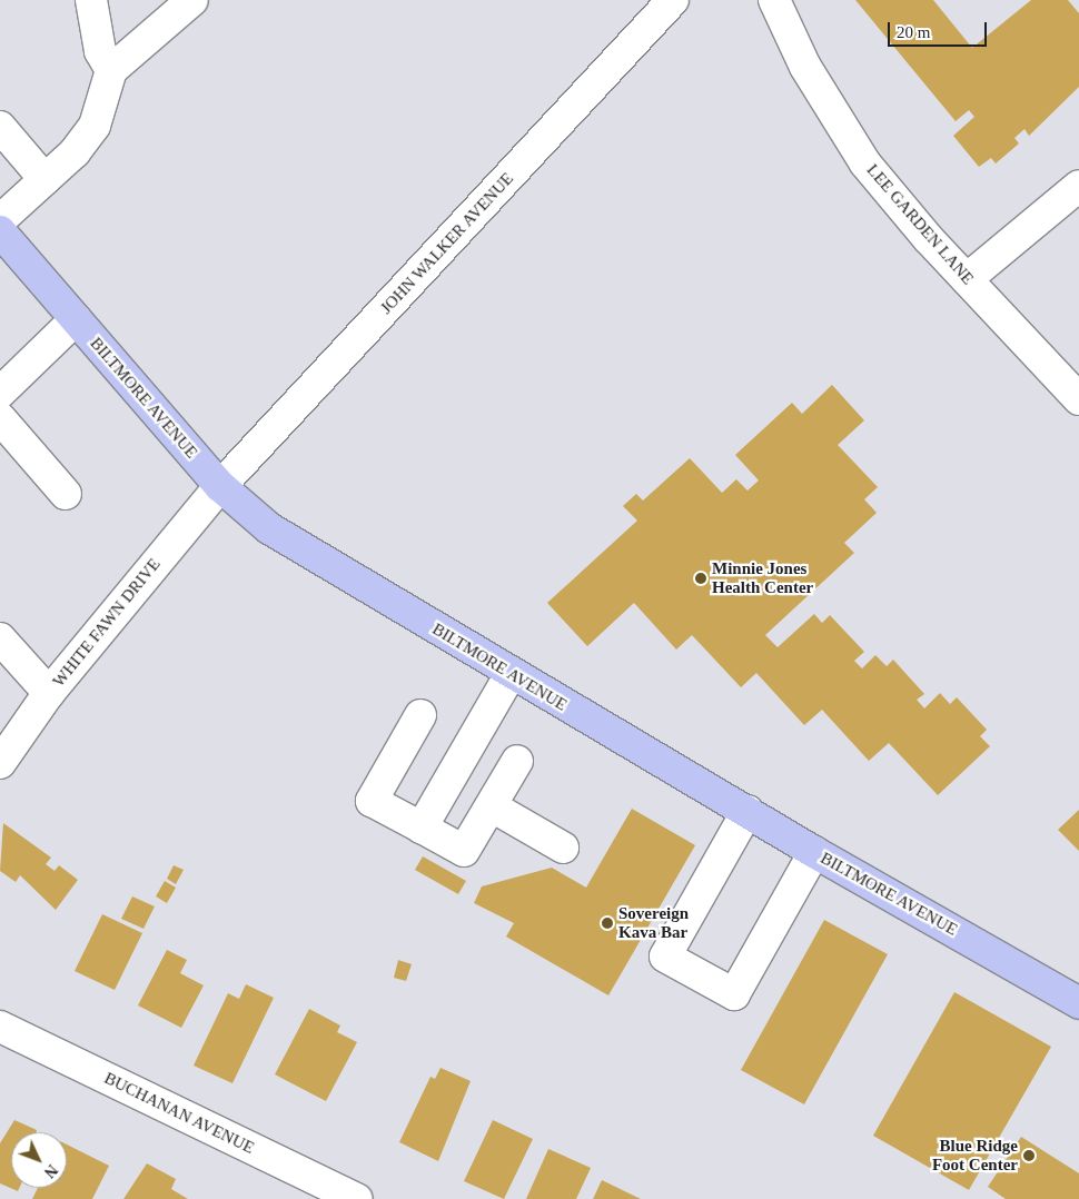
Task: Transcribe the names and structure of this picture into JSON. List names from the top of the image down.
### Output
{
  "streets": {
    "main road": ["BILTMORE AVENUE"],
    "street": [
      "LEE GARDEN LANE",
      "JOHN WALKER AVENUE",
      "WHITE FAWN DRIVE",
      "BUCHANAN AVENUE"
    ]
  },
  "crossings": [
    ["JOHN WALKER AVENUE", "BILTMORE AVENUE"],
    ["JOHN WALKER AVENUE", "WHITE FAWN DRIVE"],
    ["BILTMORE AVENUE", "WHITE FAWN DRIVE"]
  ],
  "places": ["Minnie Jones Health Center", "Sovereign Kava Bar", "Blue Ridge Foot Center"],
  "scale_bar": "20 m",
  "north": "bottom right"
}
